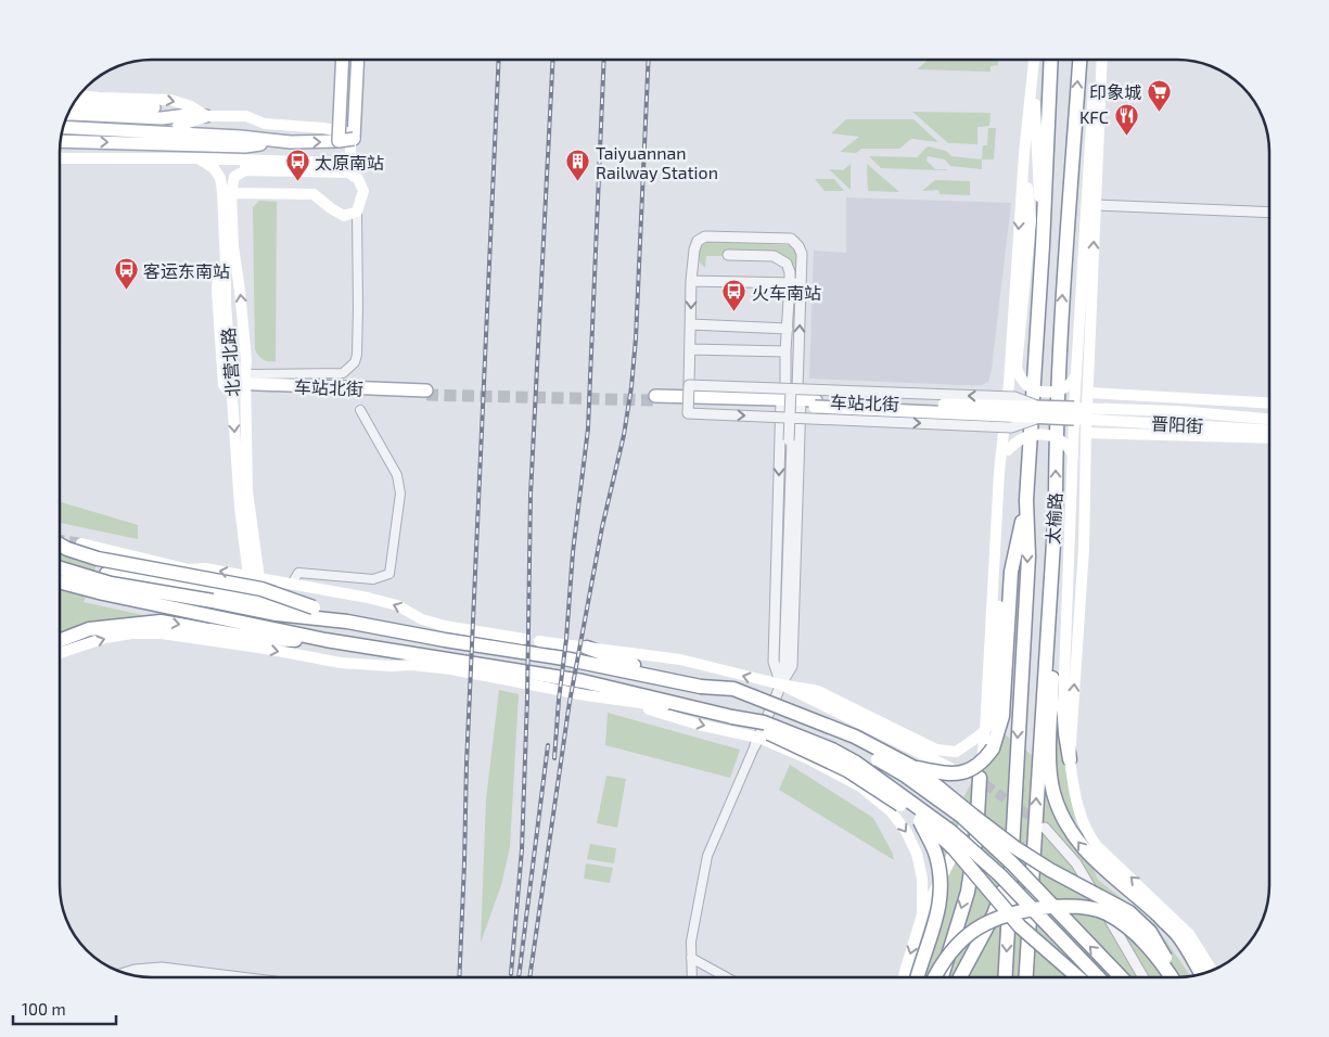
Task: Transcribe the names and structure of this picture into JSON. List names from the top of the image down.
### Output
{
  "streets": {
    "highway": ["太榆路"],
    "main road": ["北营北路", "车站北街", "晋阳街"]
  },
  "crossings": [
    ["北营北路", "车站北街"],
    ["车站北街", "晋阳街"]
  ],
  "places": {
    "supermarket": ["印象城"],
    "restaurant": ["KFC"],
    "bus stop": ["太原南站", "客运东南站", "火车南站"],
    "building": ["Taiyuannan Railway Station"]
  },
  "scale_bar": "100 m"
}
